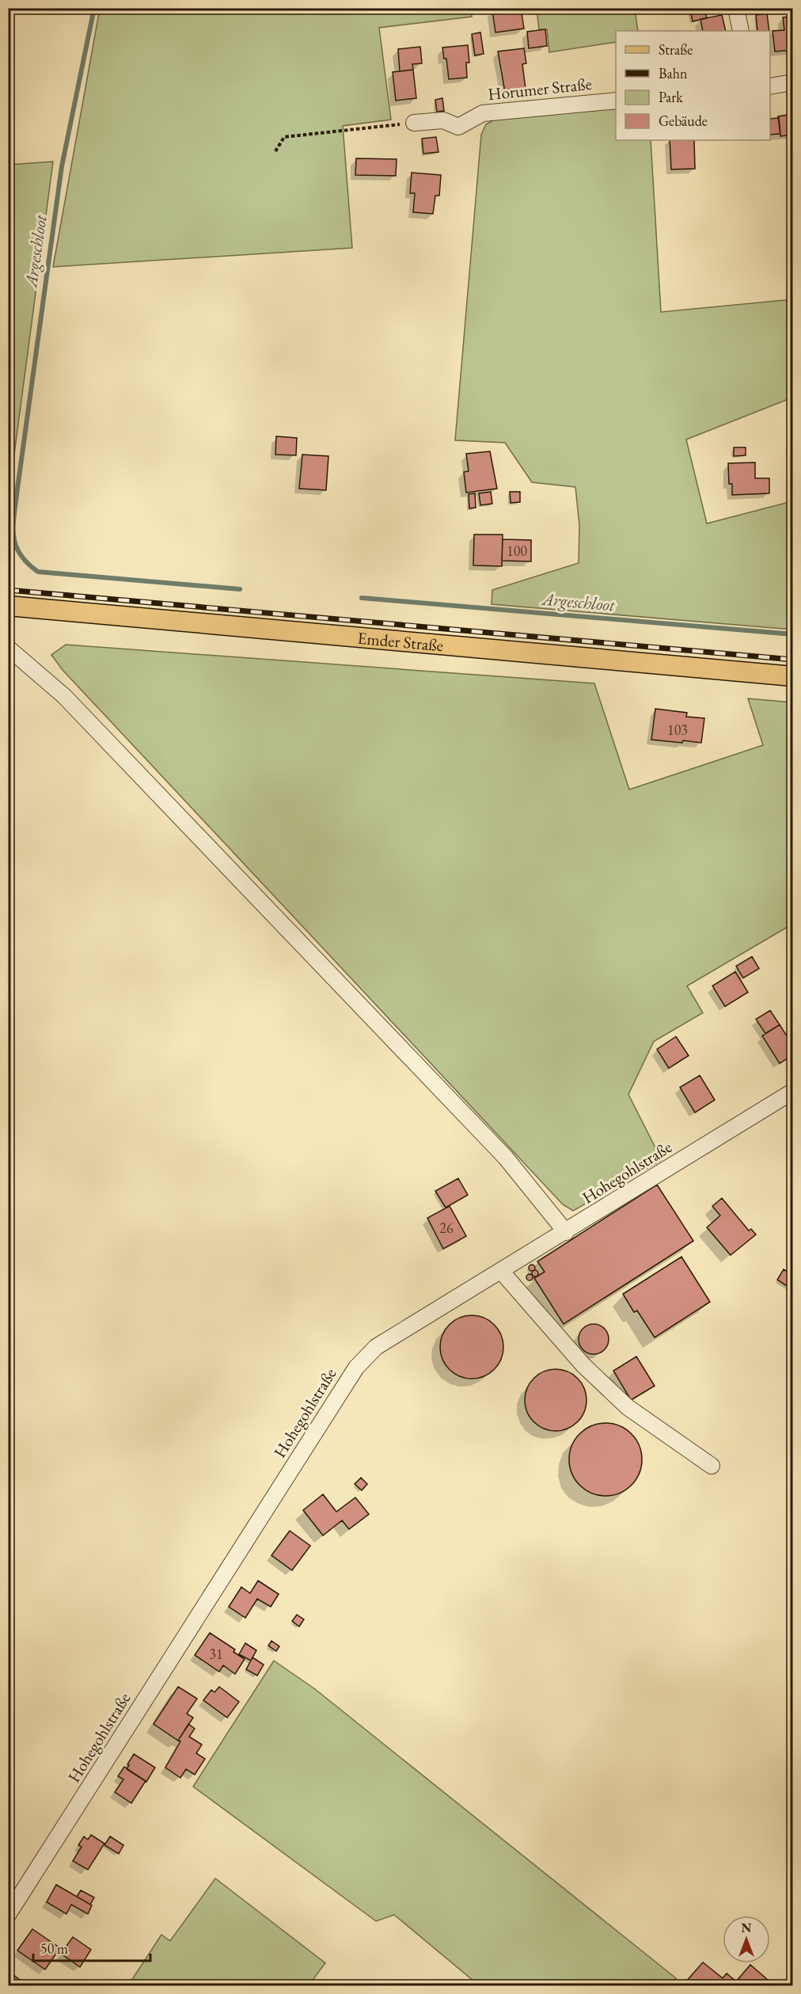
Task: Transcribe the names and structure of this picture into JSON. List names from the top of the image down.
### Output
{
  "streets": {
    "main road": ["Emder Straße"],
    "street": ["Horumer Straße", "Hohegohlstraße"]
  },
  "water": ["Argeschloot"],
  "house_numbers": [
    "100",
    "103",
    "26",
    "31"
  ],
  "legend": [
    "Straße",
    "Bahn",
    "Park",
    "Gebäude"
  ],
  "scale_bar": "50 m",
  "north": "top"
}
